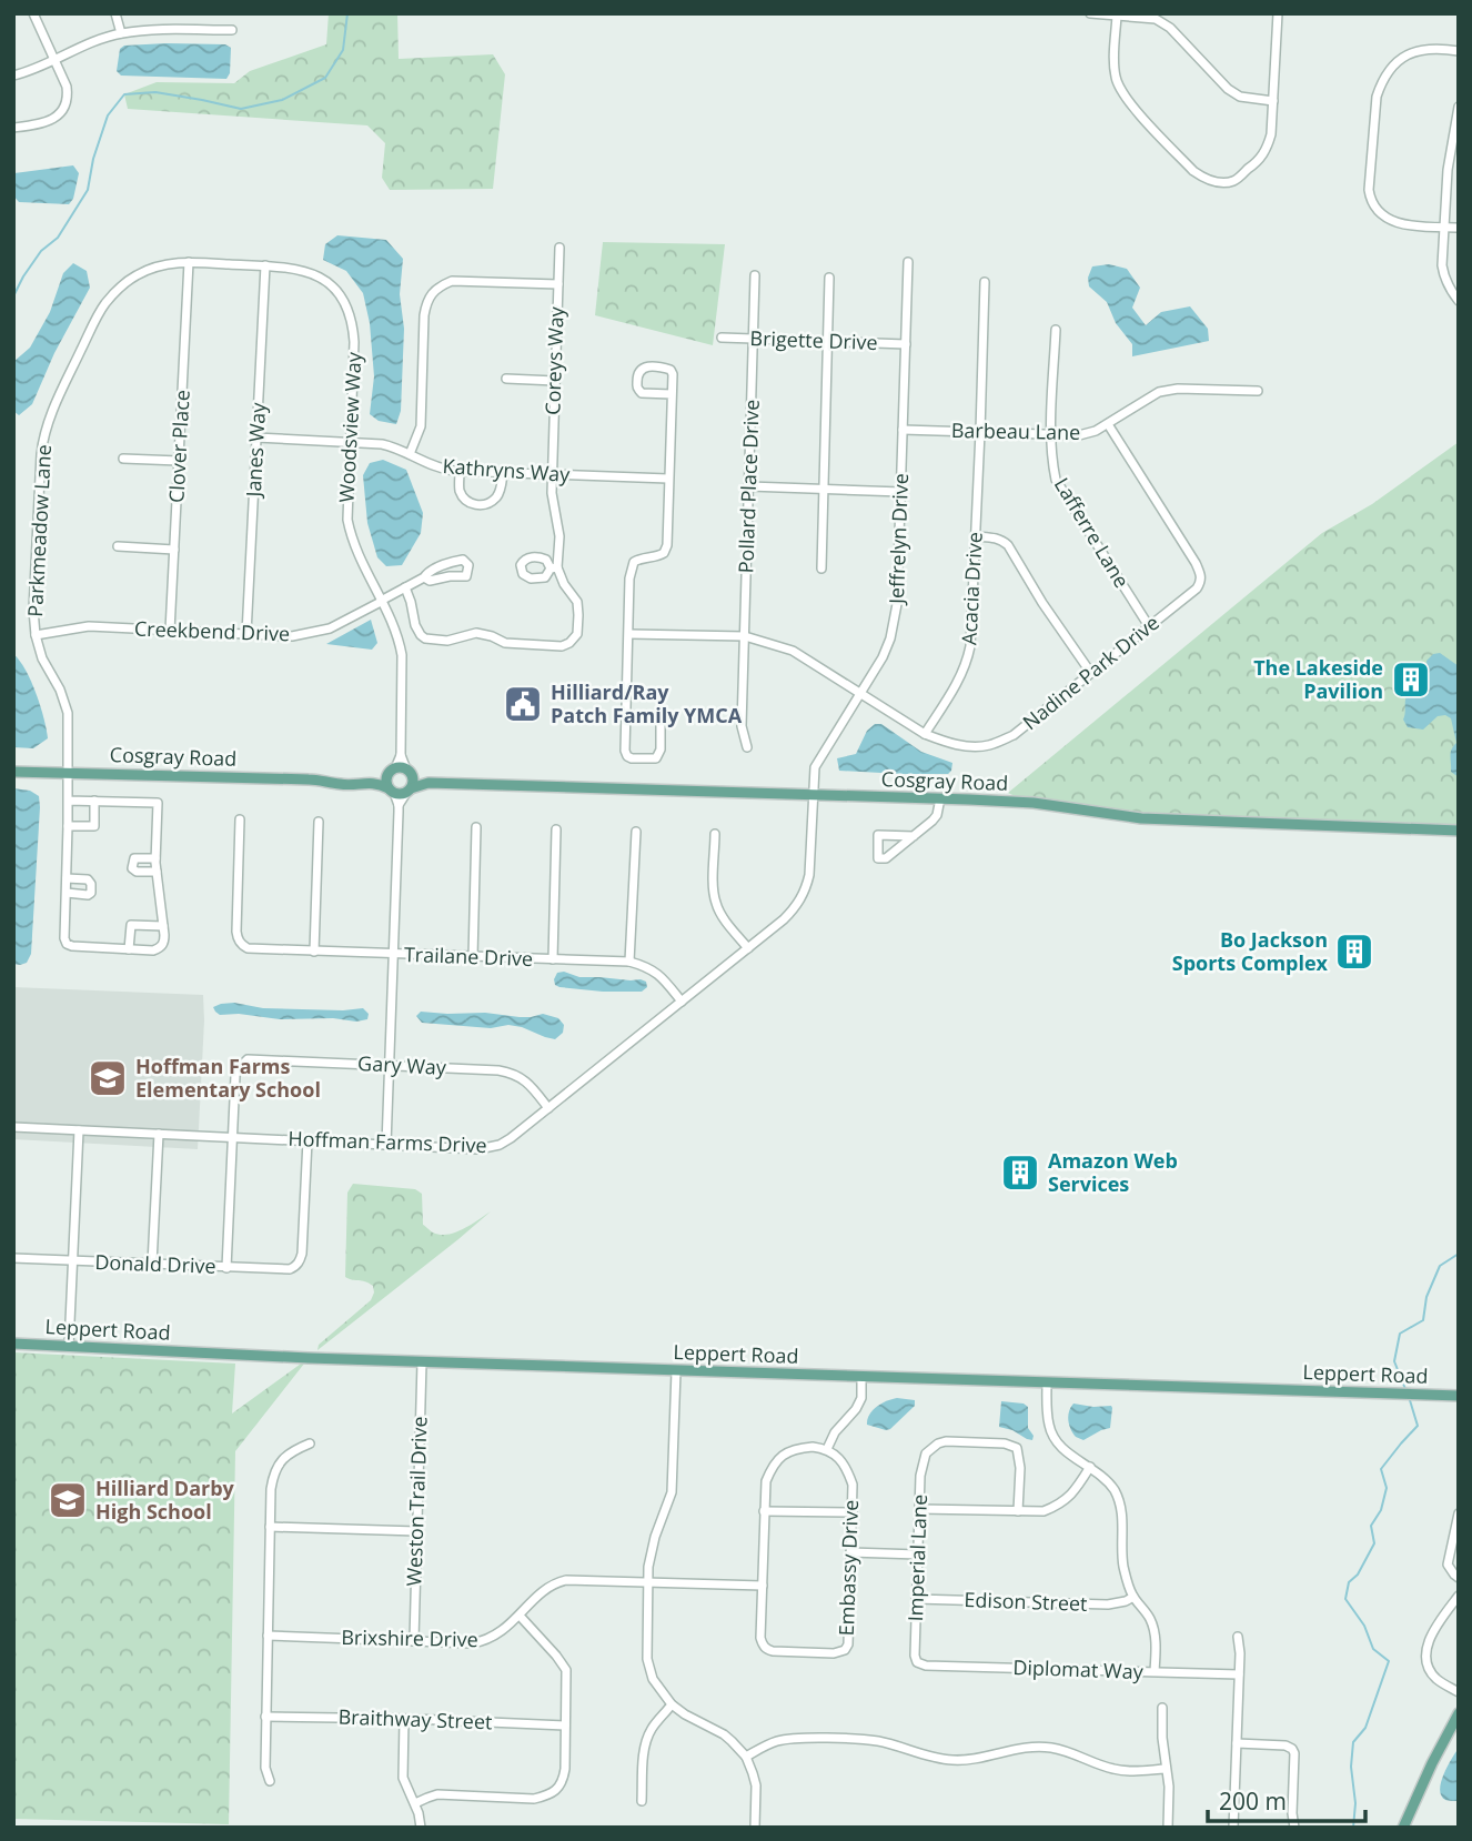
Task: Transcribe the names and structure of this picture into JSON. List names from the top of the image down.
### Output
{
  "streets": {
    "main road": ["Cosgray Road", "Leppert Road"],
    "street": [
      "Brigette Drive",
      "Coreys Way",
      "Woodsview Way",
      "Barbeau Lane",
      "Clover Place",
      "Janes Way",
      "Kathryns Way",
      "Pollard Place Drive",
      "Parkmeadow Lane",
      "Lafferre Lane",
      "Jeffrelyn Drive",
      "Acacia Drive",
      "Creekbend Drive",
      "Nadine Park Drive",
      "Trailane Drive",
      "Gary Way",
      "Hoffman Farms Drive",
      "Donald Drive",
      "Weston Trail Drive",
      "Imperial Lane",
      "Embassy Drive",
      "Edison Street",
      "Brixshire Drive",
      "Diplomat Way",
      "Braithway Street"
    ]
  },
  "crossings": [
    ["Brigette Drive", "Pollard Place Drive"],
    ["Brigette Drive", "Jeffrelyn Drive"],
    ["Coreys Way", "Kathryns Way"],
    ["Coreys Way", "Creekbend Drive"],
    ["Woodsview Way", "Kathryns Way"],
    ["Woodsview Way", "Parkmeadow Lane"],
    ["Woodsview Way", "Creekbend Drive"],
    ["Woodsview Way", "Cosgray Road"],
    ["Barbeau Lane", "Lafferre Lane"],
    ["Barbeau Lane", "Jeffrelyn Drive"],
    ["Barbeau Lane", "Acacia Drive"],
    ["Barbeau Lane", "Nadine Park Drive"],
    ["Clover Place", "Parkmeadow Lane"],
    ["Clover Place", "Creekbend Drive"],
    ["Janes Way", "Kathryns Way"],
    ["Janes Way", "Parkmeadow Lane"],
    ["Janes Way", "Creekbend Drive"],
    ["Pollard Place Drive", "Nadine Park Drive"],
    ["Parkmeadow Lane", "Creekbend Drive"],
    ["Parkmeadow Lane", "Cosgray Road"],
    ["Lafferre Lane", "Nadine Park Drive"],
    ["Jeffrelyn Drive", "Nadine Park Drive"],
    ["Jeffrelyn Drive", "Cosgray Road"],
    ["Jeffrelyn Drive", "Hoffman Farms Drive"],
    ["Acacia Drive", "Nadine Park Drive"],
    ["Cosgray Road", "Hoffman Farms Drive"],
    ["Trailane Drive", "Hoffman Farms Drive"],
    ["Gary Way", "Hoffman Farms Drive"],
    ["Hoffman Farms Drive", "Donald Drive"],
    ["Leppert Road", "Weston Trail Drive"],
    ["Weston Trail Drive", "Brixshire Drive"],
    ["Imperial Lane", "Edison Street"],
    ["Imperial Lane", "Diplomat Way"],
    ["Embassy Drive", "Brixshire Drive"]
  ],
  "places": {
    "building": ["The Lakeside Pavilion", "Bo Jackson Sports Complex", "Amazon Web Services"],
    "public building": ["Hilliard/Ray Patch Family YMCA"],
    "school or university": ["Hoffman Farms Elementary School", "Hilliard Darby High School"]
  },
  "scale_bar": "200 m"
}
